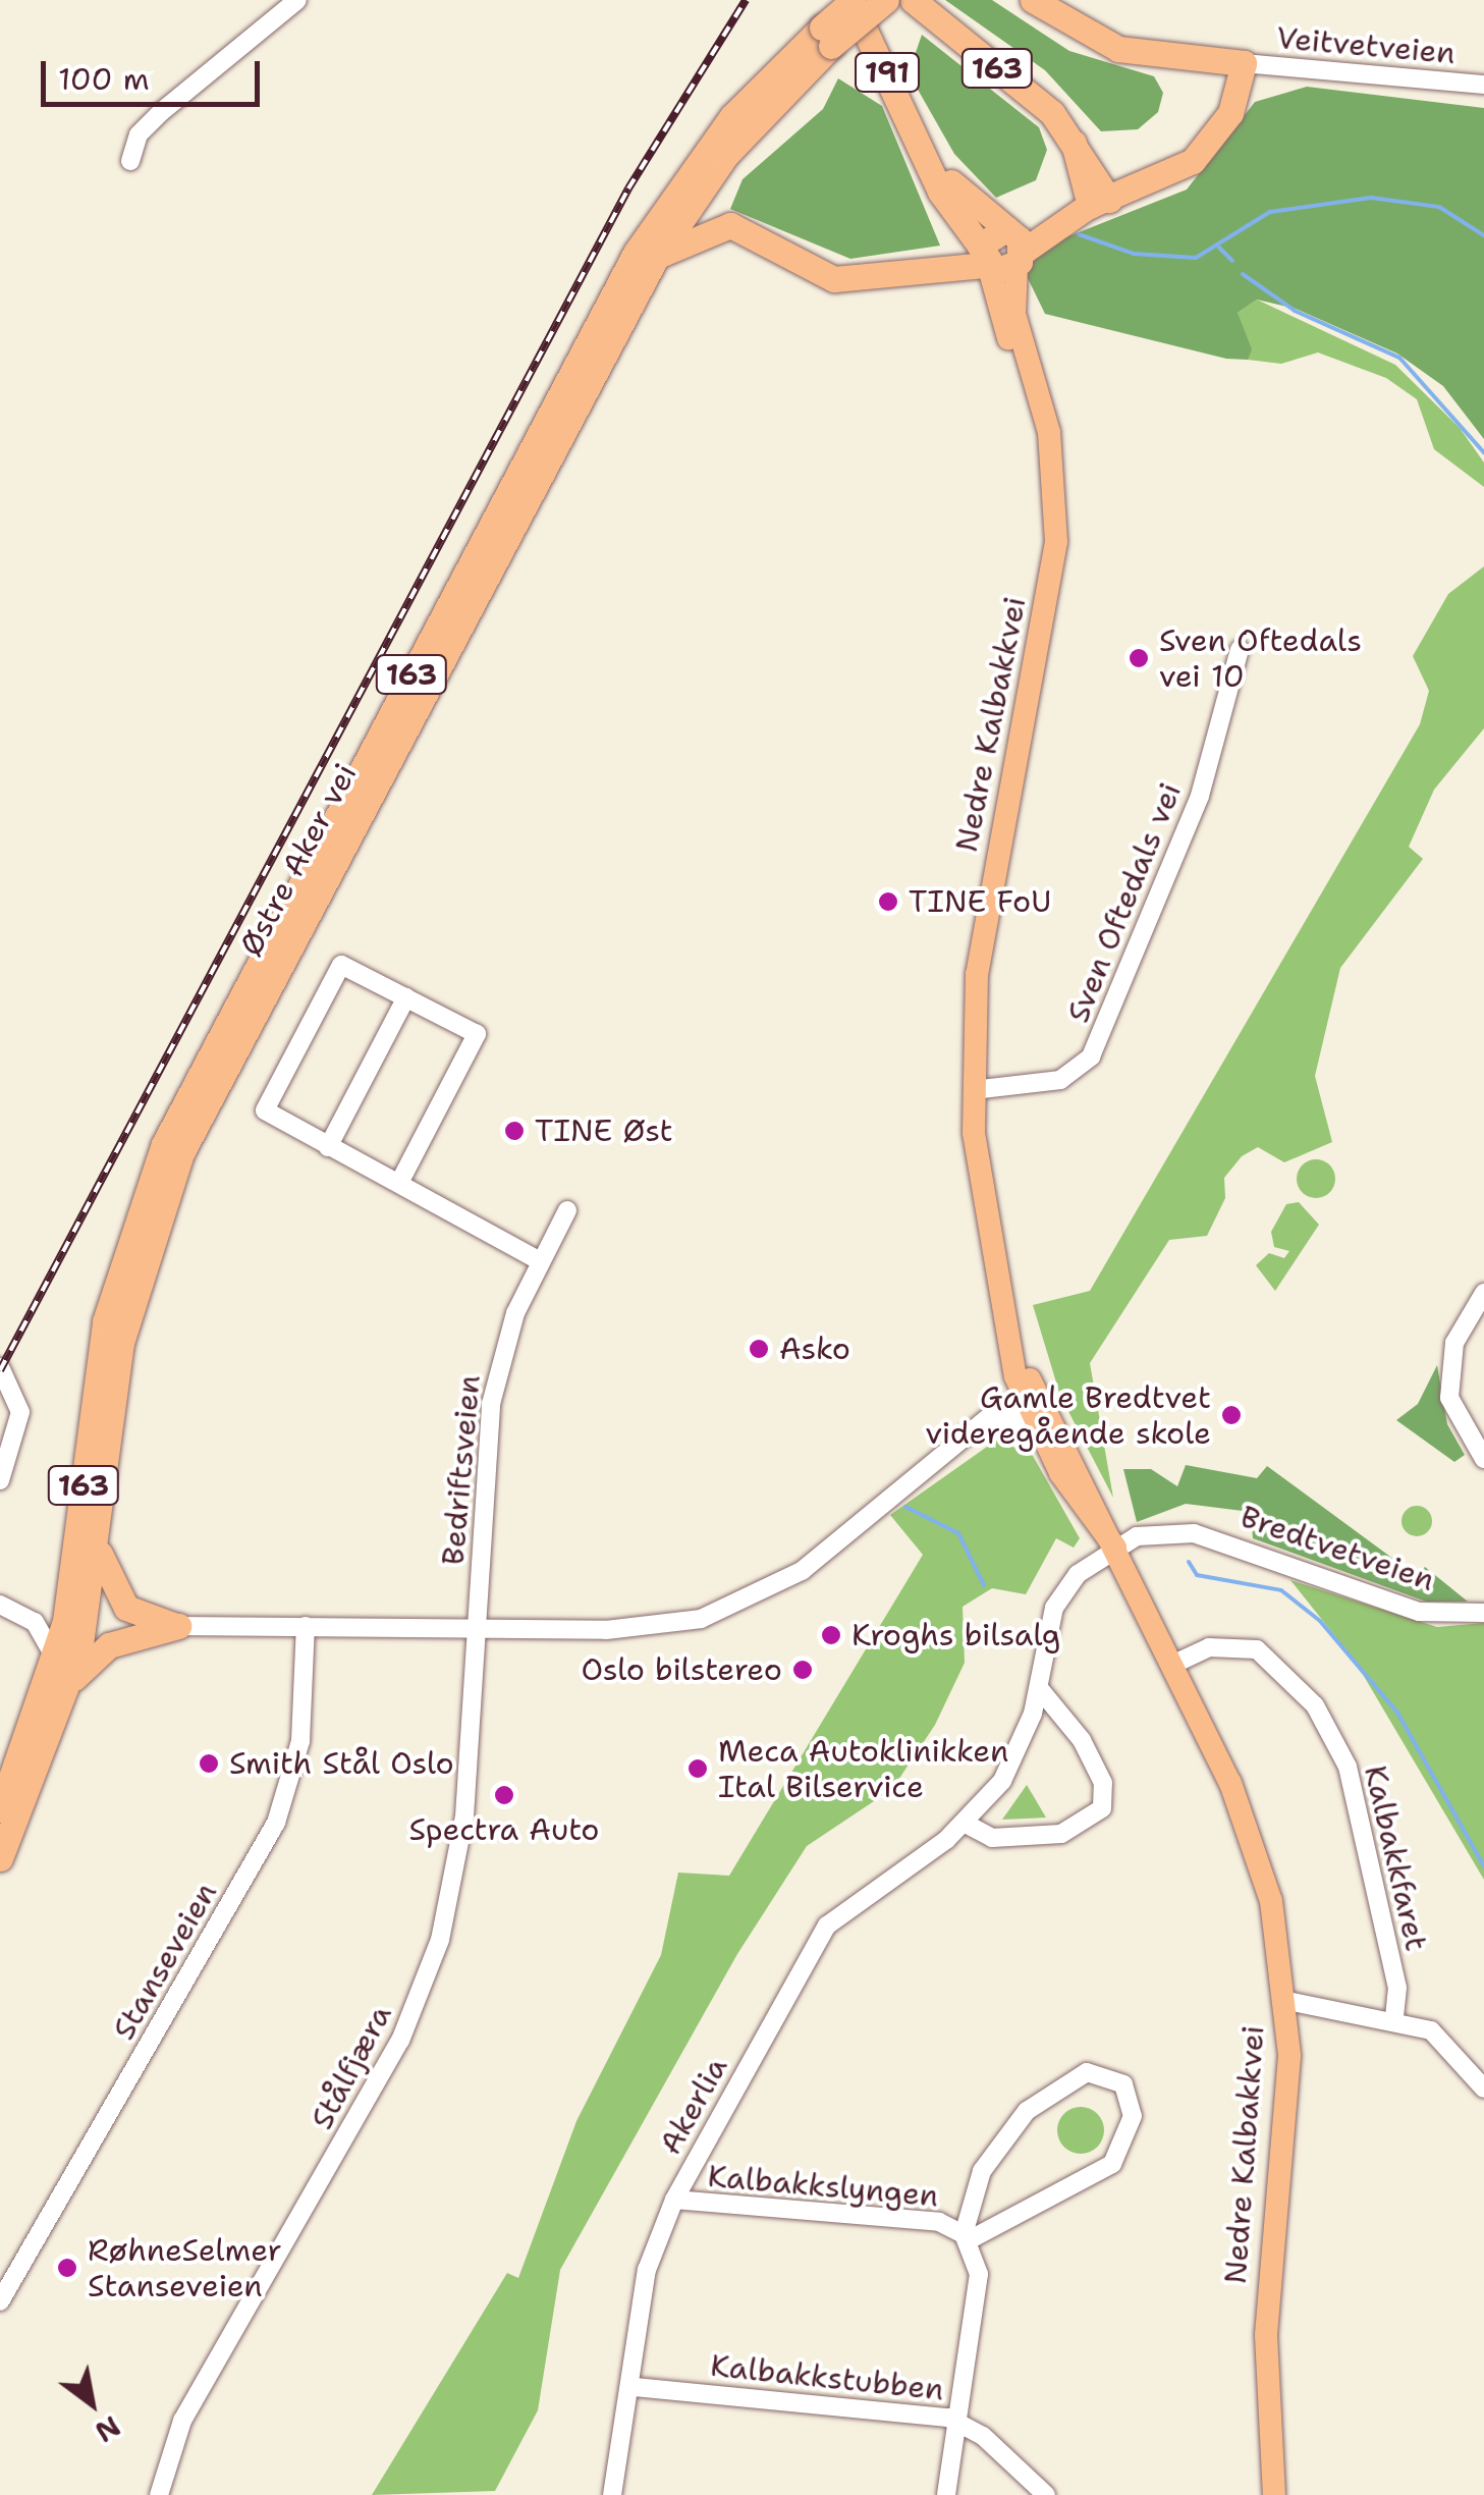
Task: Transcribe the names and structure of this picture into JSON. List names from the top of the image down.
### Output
{
  "streets": {
    "highway": [
      "163",
      "191",
      "Nedre Kalbakkvei",
      "Østre Aker vei"
    ],
    "street": [
      "Veitvetveien",
      "Sven Oftedals vei",
      "Bedriftsveien",
      "Bredtvetveien",
      "Kalbakkfaret",
      "Stanseveien",
      "Stålfjæra",
      "Akerlia",
      "Kalbakkslyngen",
      "Kalbakkstubben"
    ]
  },
  "crossings": [
    ["Veitvetveien", "163"],
    ["Nedre Kalbakkvei", "Østre Aker vei"],
    ["Nedre Kalbakkvei", "Sven Oftedals vei"],
    ["Nedre Kalbakkvei", "Bredtvetveien"],
    ["Nedre Kalbakkvei", "Kalbakkfaret"],
    ["Nedre Kalbakkvei", "Akerlia"],
    ["Bedriftsveien", "Stålfjæra"],
    ["Bredtvetveien", "Akerlia"],
    ["Akerlia", "Kalbakkslyngen"],
    ["Akerlia", "Kalbakkstubben"]
  ],
  "places": [
    "Sven Oftedals vei 10",
    "TINE FoU",
    "TINE Øst",
    "Asko",
    "Gamle Bredtvet videregående skole",
    "Kroghs bilsalg",
    "Oslo bilstereo",
    "Smith Stål Oslo",
    "Meca Autoklinikken Ital Bilservice",
    "Spectra Auto",
    "RøhneSelmer Stanseveien"
  ],
  "scale_bar": "100 m",
  "north": "bottom right"
}
